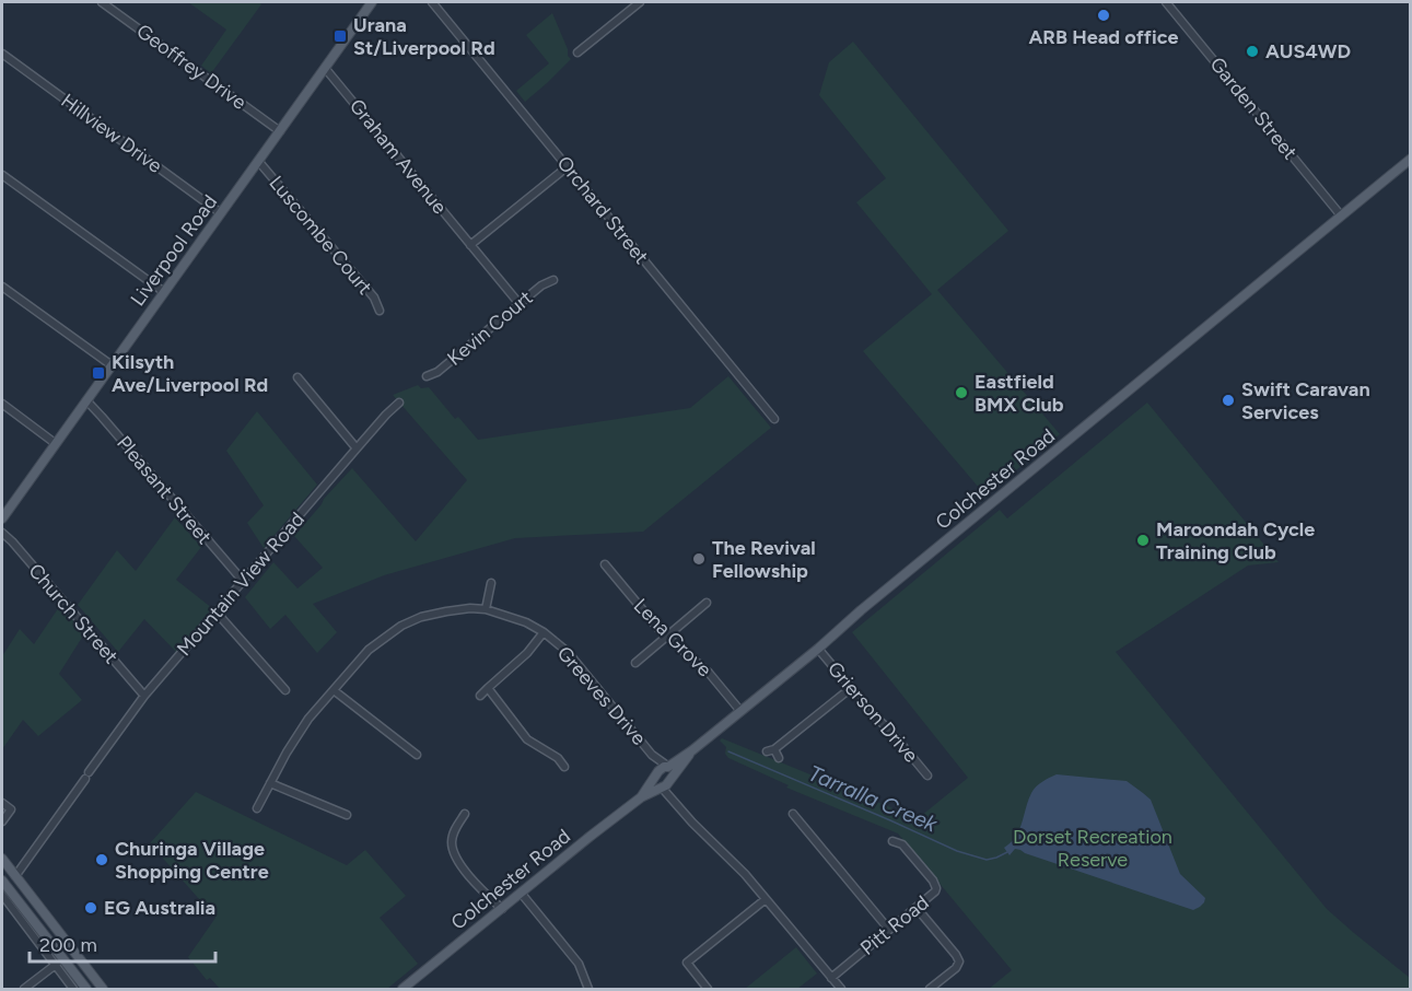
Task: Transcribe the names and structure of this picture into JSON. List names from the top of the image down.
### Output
{
  "streets": {
    "main road": ["Liverpool Road", "Colchester Road"],
    "street": [
      "Geoffrey Drive",
      "Garden Street",
      "Hillview Drive",
      "Graham Avenue",
      "Orchard Street",
      "Luscombe Court",
      "Kevin Court",
      "Pleasant Street",
      "Mountain View Road",
      "Church Street",
      "Lena Grove",
      "Greeves Drive",
      "Grierson Drive",
      "Pitt Road"
    ]
  },
  "crossings": [
    ["Geoffrey Drive", "Liverpool Road"],
    ["Garden Street", "Colchester Road"],
    ["Hillview Drive", "Liverpool Road"],
    ["Graham Avenue", "Liverpool Road"],
    ["Graham Avenue", "Kevin Court"],
    ["Luscombe Court", "Liverpool Road"],
    ["Liverpool Road", "Pleasant Street"],
    ["Colchester Road", "Lena Grove"],
    ["Colchester Road", "Greeves Drive"],
    ["Colchester Road", "Grierson Drive"],
    ["Pleasant Street", "Mountain View Road"],
    ["Mountain View Road", "Church Street"]
  ],
  "water": ["Tarralla Creek"],
  "parks": ["Dorset Recreation Reserve"],
  "places": {
    "other": [
      "ARB Head office",
      "AUS4WD",
      "Eastfield BMX Club",
      "Swift Caravan Services",
      "Maroondah Cycle Training Club",
      "The Revival Fellowship",
      "Churinga Village Shopping Centre",
      "EG Australia"
    ],
    "transit": ["Urana St/Liverpool Rd", "Kilsyth Ave/Liverpool Rd"]
  },
  "scale_bar": "200 m"
}
